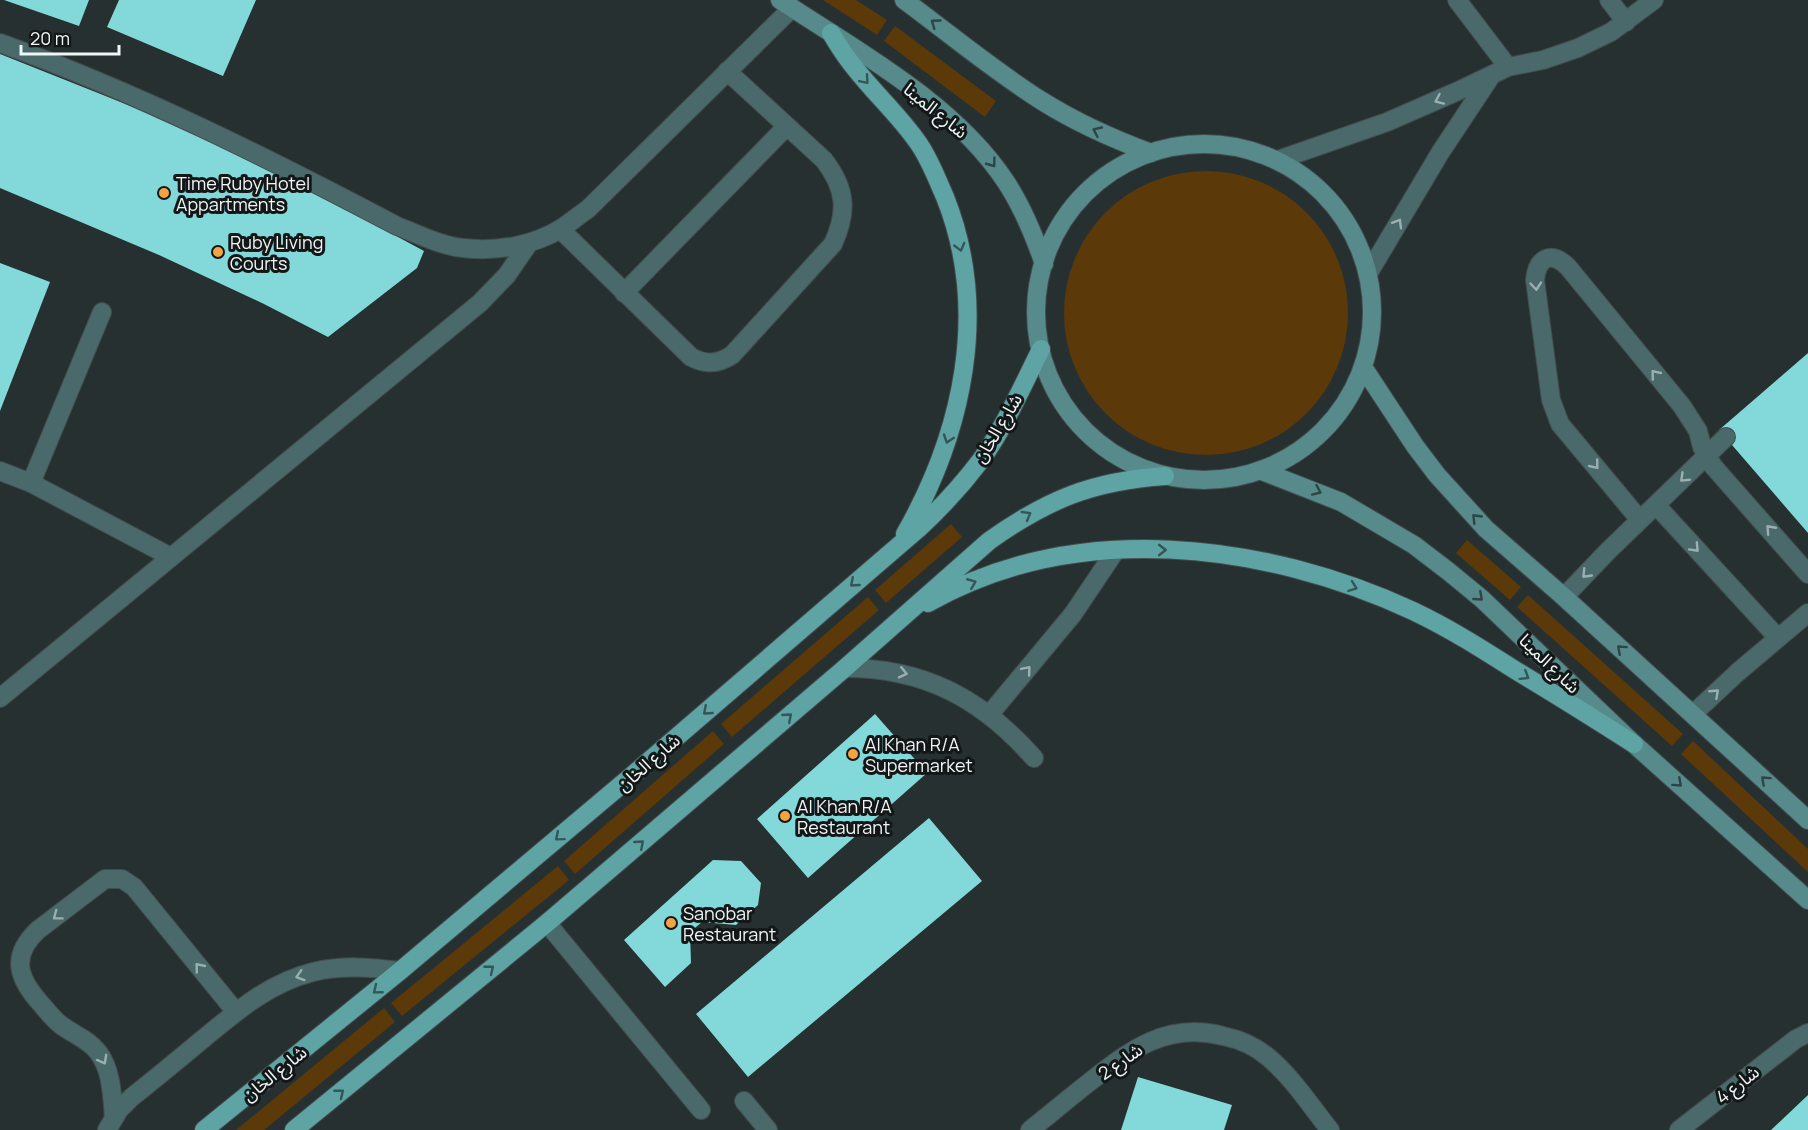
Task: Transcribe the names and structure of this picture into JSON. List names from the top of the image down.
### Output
{
  "streets": {
    "main road": ["شارع المينا", "شارع الخان"],
    "street": ["شارع 2", "شارع 4"]
  },
  "places": [
    "Time Ruby Hotel Appartments",
    "Ruby Living Courts",
    "Al Khan R/A Supermarket",
    "Al Khan R/A Restaurant",
    "Sanobar Restaurant"
  ],
  "scale_bar": "20 m"
}
